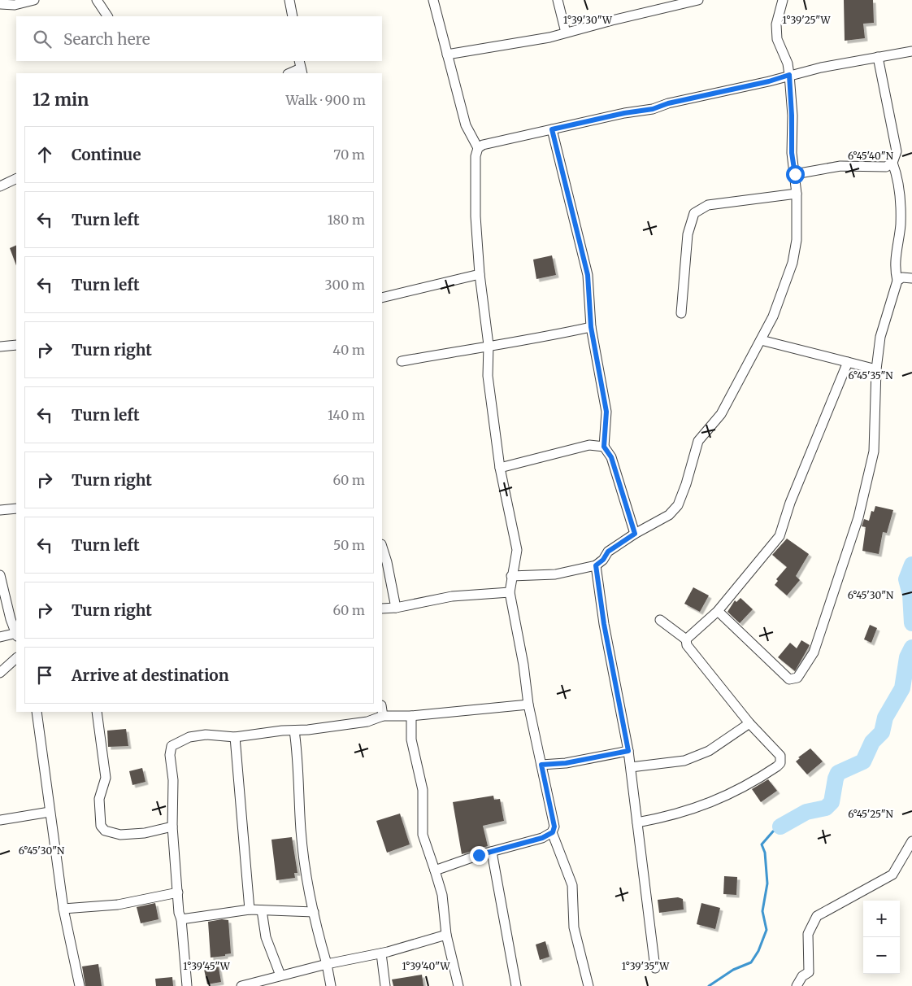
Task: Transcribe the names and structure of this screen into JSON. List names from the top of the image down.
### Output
{
  "page": {
    "search": "Search here",
    "heading": ["12 min", "Walk · 900 m"],
    "list": [
      ["Continue", "70 m"],
      ["Turn left", "180 m"],
      ["Turn left", "300 m"],
      ["Turn right", "40 m"],
      ["Turn left", "140 m"],
      ["Turn right", "60 m"],
      ["Turn left", "50 m"],
      ["Turn right", "60 m"],
      "Arrive at destination"
    ],
    "map_buttons": ["+", "−"]
  },
  "coordinates": [
    "1°39'30\"W",
    "1°39'25\"W",
    "6°45'40\"N",
    "6°45'35\"N",
    "6°45'30\"N",
    "6°45'25\"N",
    "1°39'45\"W",
    "1°39'40\"W",
    "1°39'35\"W"
  ]
}
